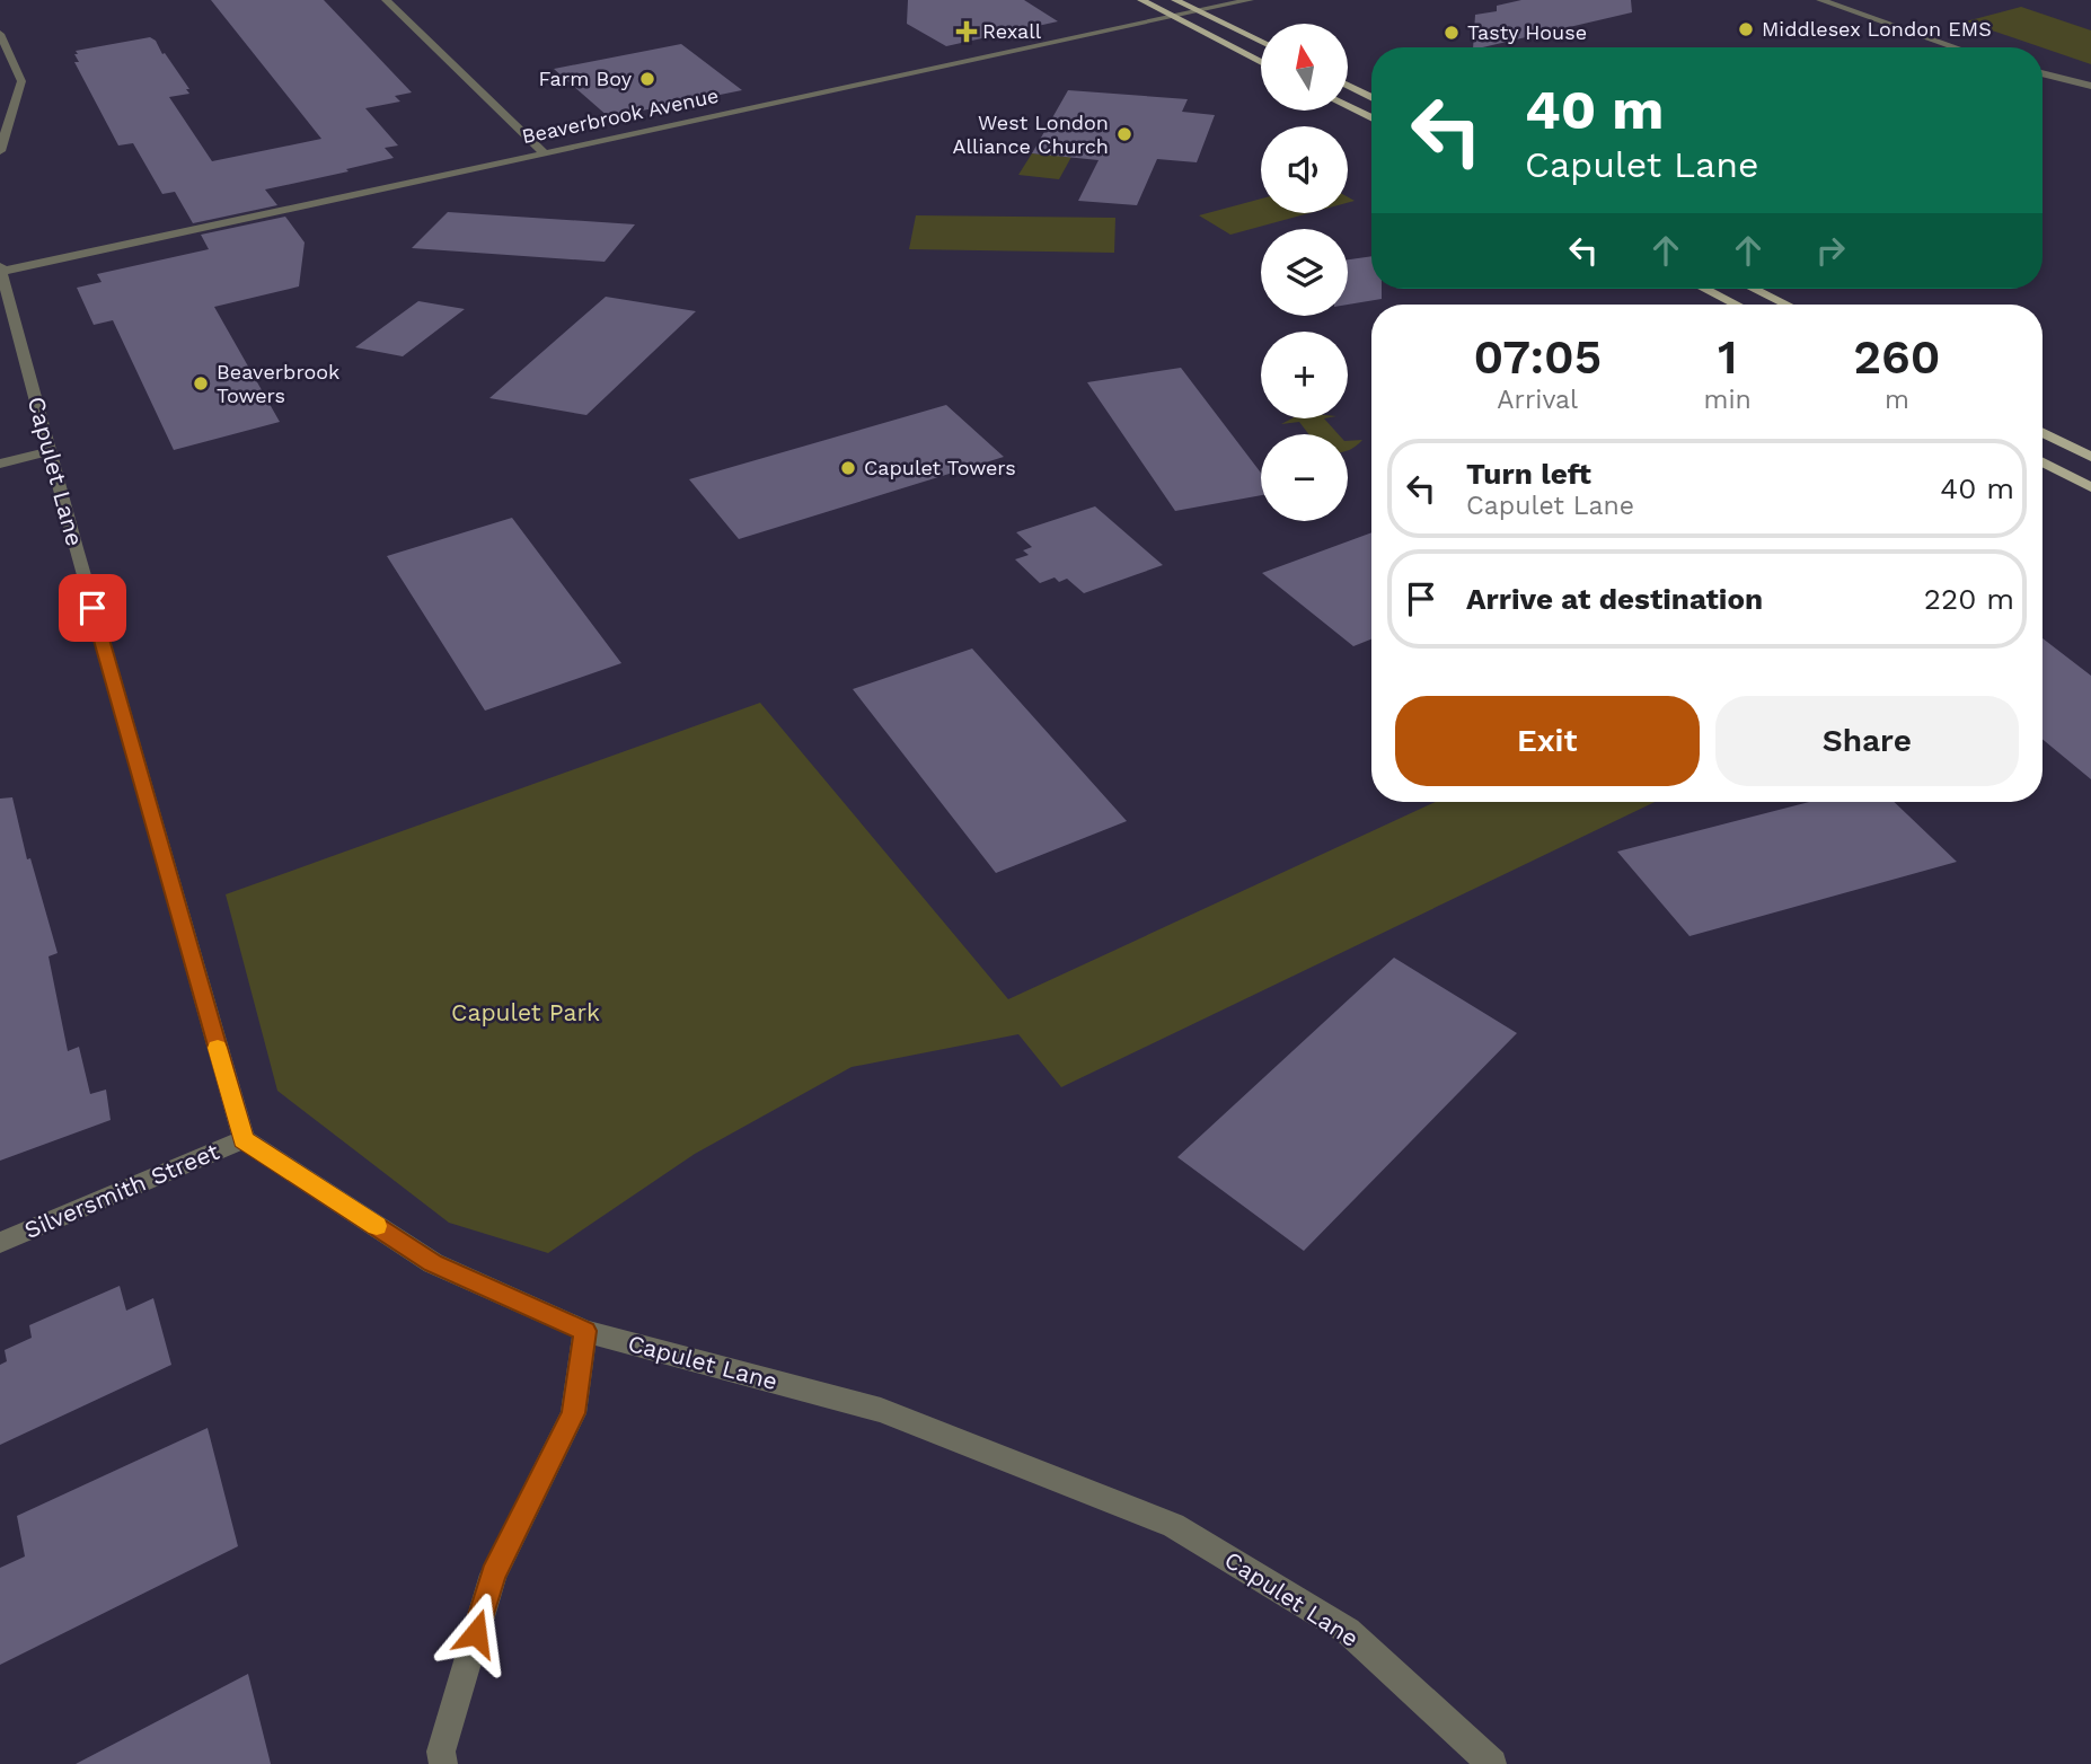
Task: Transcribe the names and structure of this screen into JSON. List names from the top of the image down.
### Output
{
  "streets": {
    "street": ["Beaverbrook Avenue", "Capulet Lane", "Silversmith Street"]
  },
  "crossings": [
    ["Beaverbrook Avenue", "Capulet Lane"],
    ["Capulet Lane", "Silversmith Street"]
  ],
  "parks": ["Capulet Park"],
  "places": {
    "other": [
      "Middlesex London EMS",
      "Tasty House",
      "Farm Boy",
      "West London Alliance Church",
      "Beaverbrook Towers",
      "Capulet Towers"
    ],
    "health": ["Rexall"]
  },
  "north": "top",
  "page": {
    "map_buttons": ["+", "−"],
    "turn": ["40 m", "Capulet Lane"],
    "eta": [
      "07:05",
      "Arrival",
      "1",
      "min",
      "260",
      "m"
    ],
    "list": [
      {
        "name": "Turn left",
        "note": "Capulet Lane",
        "value": "40 m"
      },
      {
        "name": "Arrive at destination",
        "value": "220 m"
      }
    ],
    "buttons": ["Exit", "Share"]
  }
}
